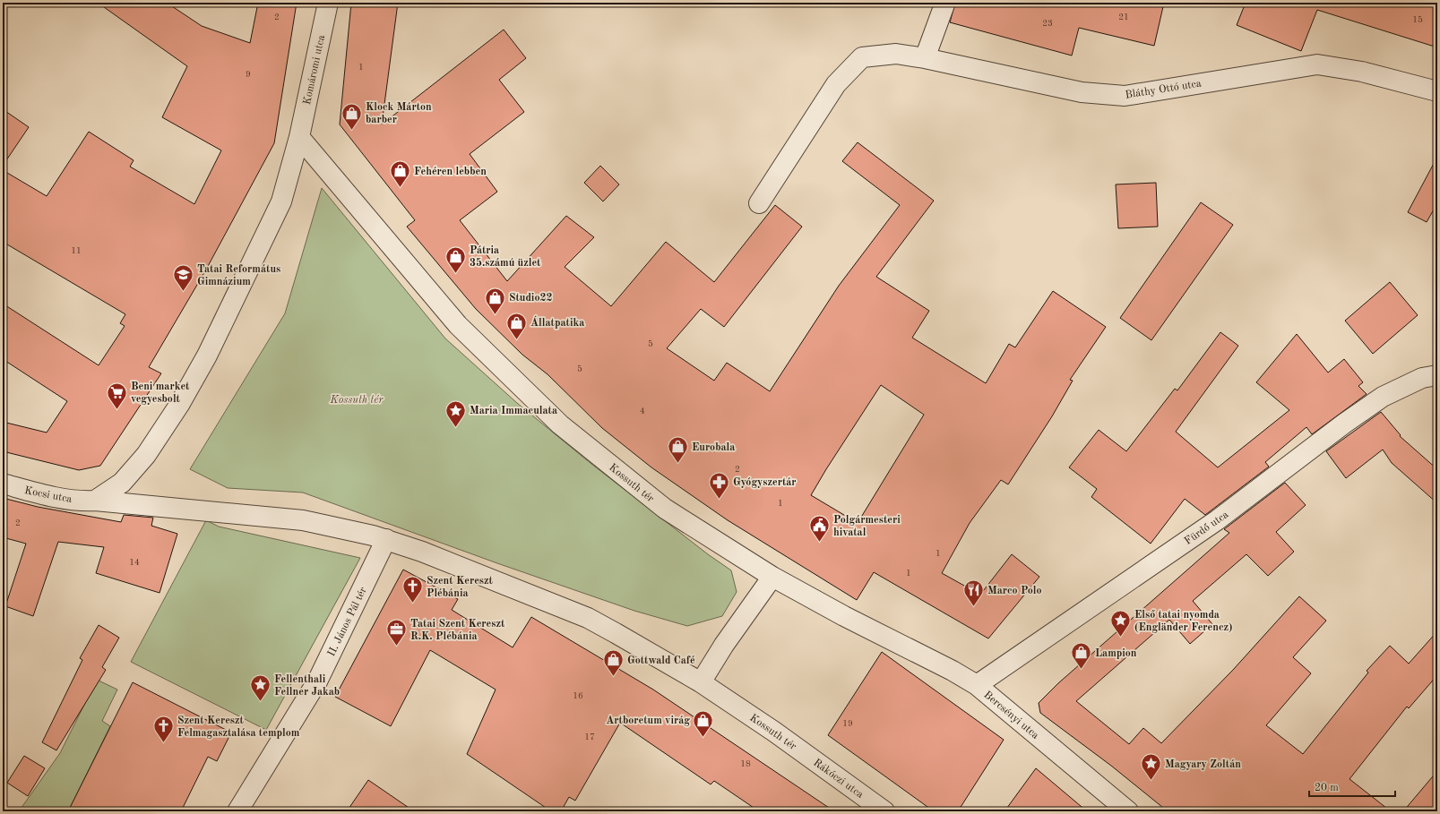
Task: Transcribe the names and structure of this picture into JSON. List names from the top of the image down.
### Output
{
  "streets": {
    "street": [
      "Komáromi utca",
      "Bláthy Ottó utca",
      "Kossuth tér",
      "Kocsi utca",
      "Fürdő utca",
      "II. János Pál tér",
      "Bercsényi utca",
      "Rákóczi utca"
    ]
  },
  "crossings": [
    ["Komáromi utca", "Kossuth tér"],
    ["Kossuth tér", "Kocsi utca"],
    ["Kossuth tér", "II. János Pál tér"],
    ["Kossuth tér", "Bercsényi utca"],
    ["Kossuth tér", "Rákóczi utca"],
    ["Fürdő utca", "Bercsényi utca"]
  ],
  "parks": ["Kossuth tér"],
  "places": {
    "shop": [
      "Klock Márton barber",
      "Fehéren lebben",
      "Pátria 35.számú üzlet",
      "Studio22",
      "Állatpatika",
      "Eurobala",
      "Lampion",
      "Gottwald Café",
      "Artboretum virág"
    ],
    "school or university": ["Tatai Református Gimnázium"],
    "supermarket": ["Beni market vegyesbolt"],
    "place": [
      "Maria Immaculata",
      "Első tatai nyomda (Engländer Ferencz)",
      "Fellenthali Fellner Jakab",
      "Magyary Zoltán"
    ],
    "pharmacy": ["Gyógyszertár"],
    "public building": ["Polgármesteri hivatal"],
    "church": ["Szent Kereszt Plébánia", "Szent Kereszt Felmagasztalása templom"],
    "restaurant": ["Marco Polo"],
    "office": ["Tatai Szent Kereszt R.K. Plébánia"]
  },
  "house_numbers": [
    "2",
    "21",
    "15",
    "23",
    "1",
    "9",
    "11",
    "5",
    "5",
    "4",
    "2",
    "1",
    "2",
    "1",
    "14",
    "1",
    "16",
    "19",
    "17",
    "18"
  ],
  "scale_bar": "20 m"
}
